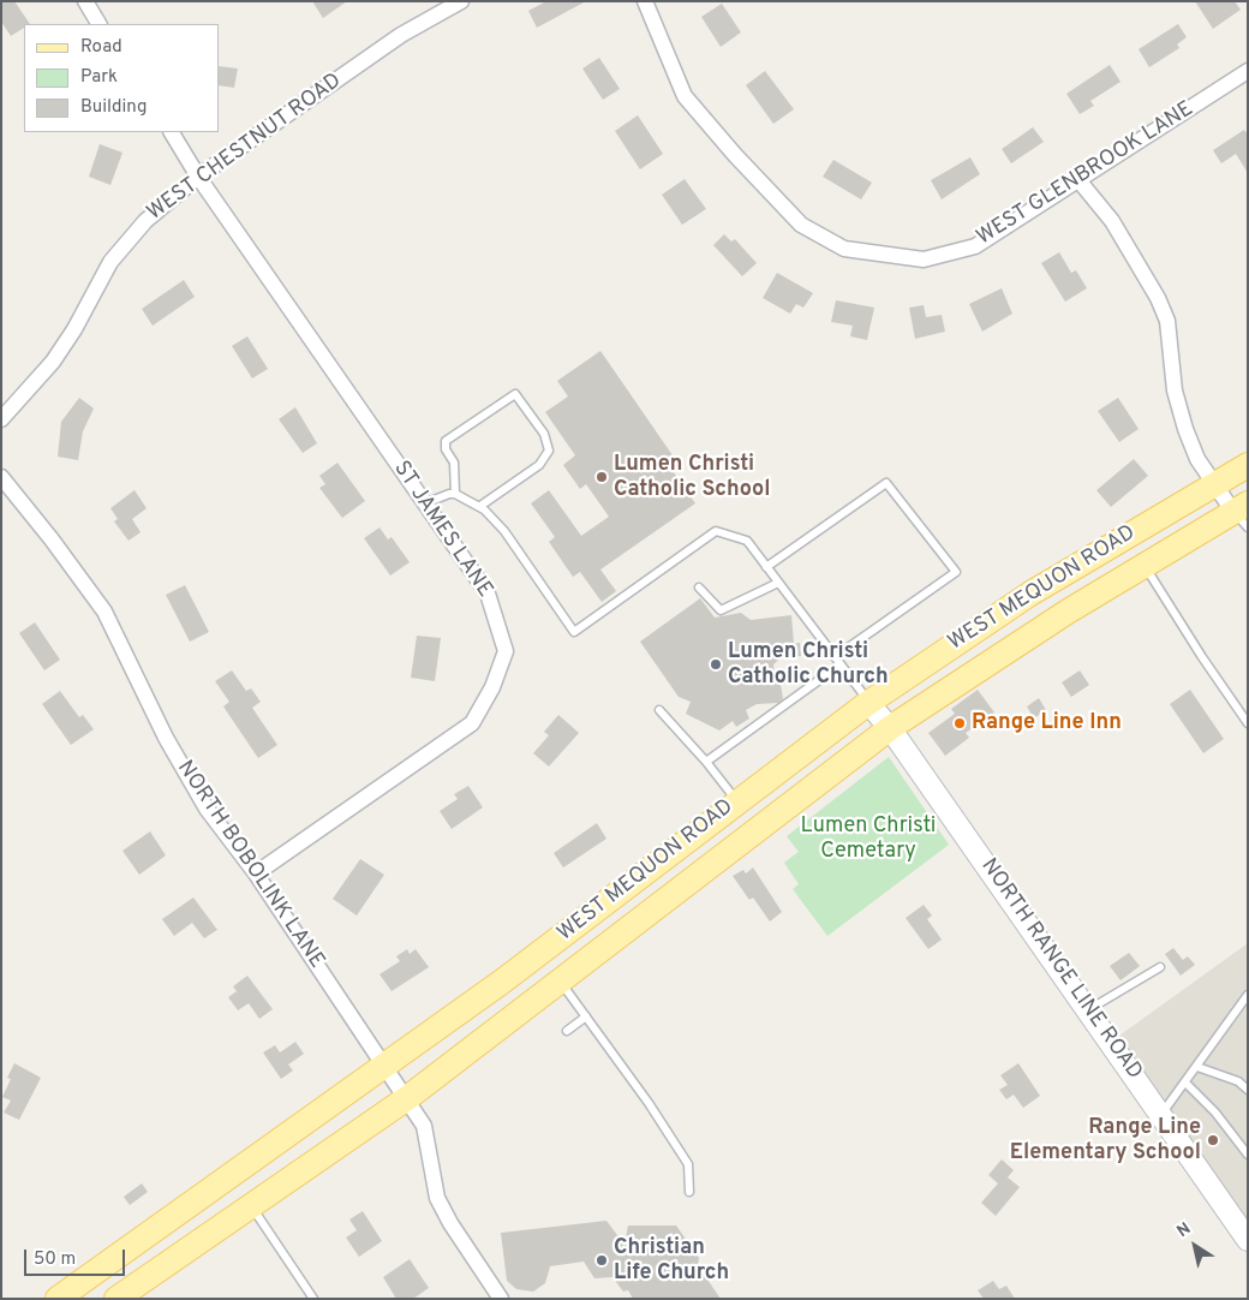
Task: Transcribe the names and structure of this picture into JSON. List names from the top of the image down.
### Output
{
  "streets": {
    "main road": ["WEST MEQUON ROAD"],
    "street": [
      "WEST CHESTNUT ROAD",
      "WEST GLENBROOK LANE",
      "ST JAMES LANE",
      "NORTH BOBOLINK LANE",
      "NORTH RANGE LINE ROAD"
    ]
  },
  "crossings": [
    ["WEST CHESTNUT ROAD", "ST JAMES LANE"],
    ["ST JAMES LANE", "NORTH BOBOLINK LANE"],
    ["WEST MEQUON ROAD", "NORTH BOBOLINK LANE"],
    ["WEST MEQUON ROAD", "NORTH RANGE LINE ROAD"]
  ],
  "parks": ["Lumen Christi Cemetary"],
  "places": [
    "Lumen Christi Catholic School",
    "Lumen Christi Catholic Church",
    "Range Line Inn",
    "Range Line Elementary School",
    "Christian Life Church"
  ],
  "legend": ["Road", "Park", "Building"],
  "scale_bar": "50 m",
  "north": "top left"
}
